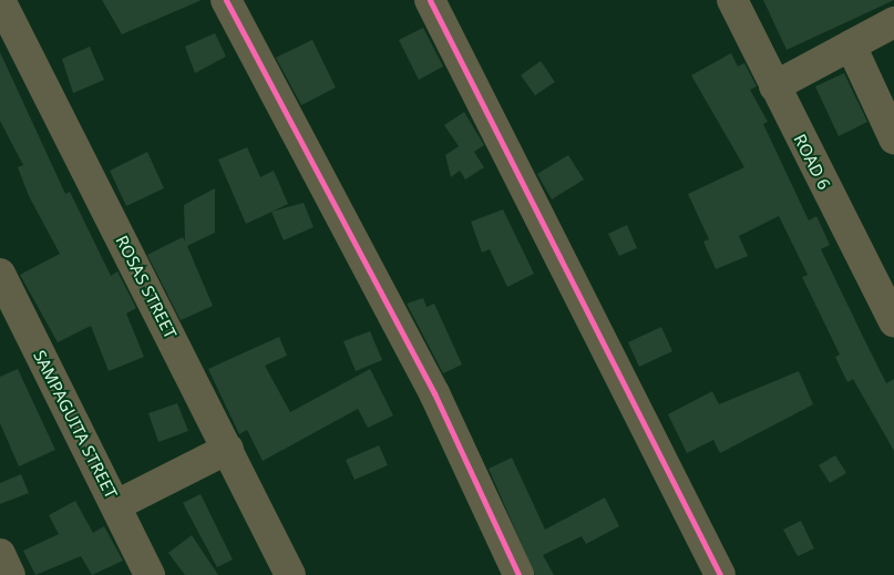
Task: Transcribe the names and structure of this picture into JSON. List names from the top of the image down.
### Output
{
  "streets": {
    "street": ["ROAD 6", "ROSAS STREET", "SAMPAGUITA STREET"]
  }
}
